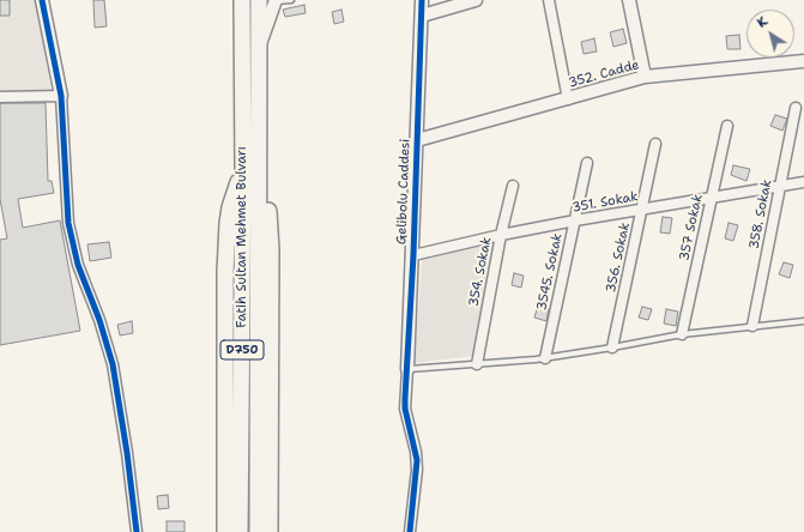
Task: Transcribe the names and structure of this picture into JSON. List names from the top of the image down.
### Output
{
  "streets": {
    "highway": ["Fatih Sultan Mehmet Bulvarı", "D750"],
    "street": [
      "352. Cadde",
      "Gelibolu Caddesi",
      "351. Sokak",
      "358. Sokak",
      "357 Sokak",
      "356. Sokak",
      "354. Sokak",
      "3545. Sokak"
    ]
  },
  "crossings": [
    ["352. Cadde", "Gelibolu Caddesi"],
    ["Gelibolu Caddesi", "351. Sokak"],
    ["351. Sokak", "358. Sokak"],
    ["351. Sokak", "357 Sokak"],
    ["351. Sokak", "356. Sokak"],
    ["351. Sokak", "354. Sokak"],
    ["351. Sokak", "3545. Sokak"]
  ],
  "north": "top left"
}
